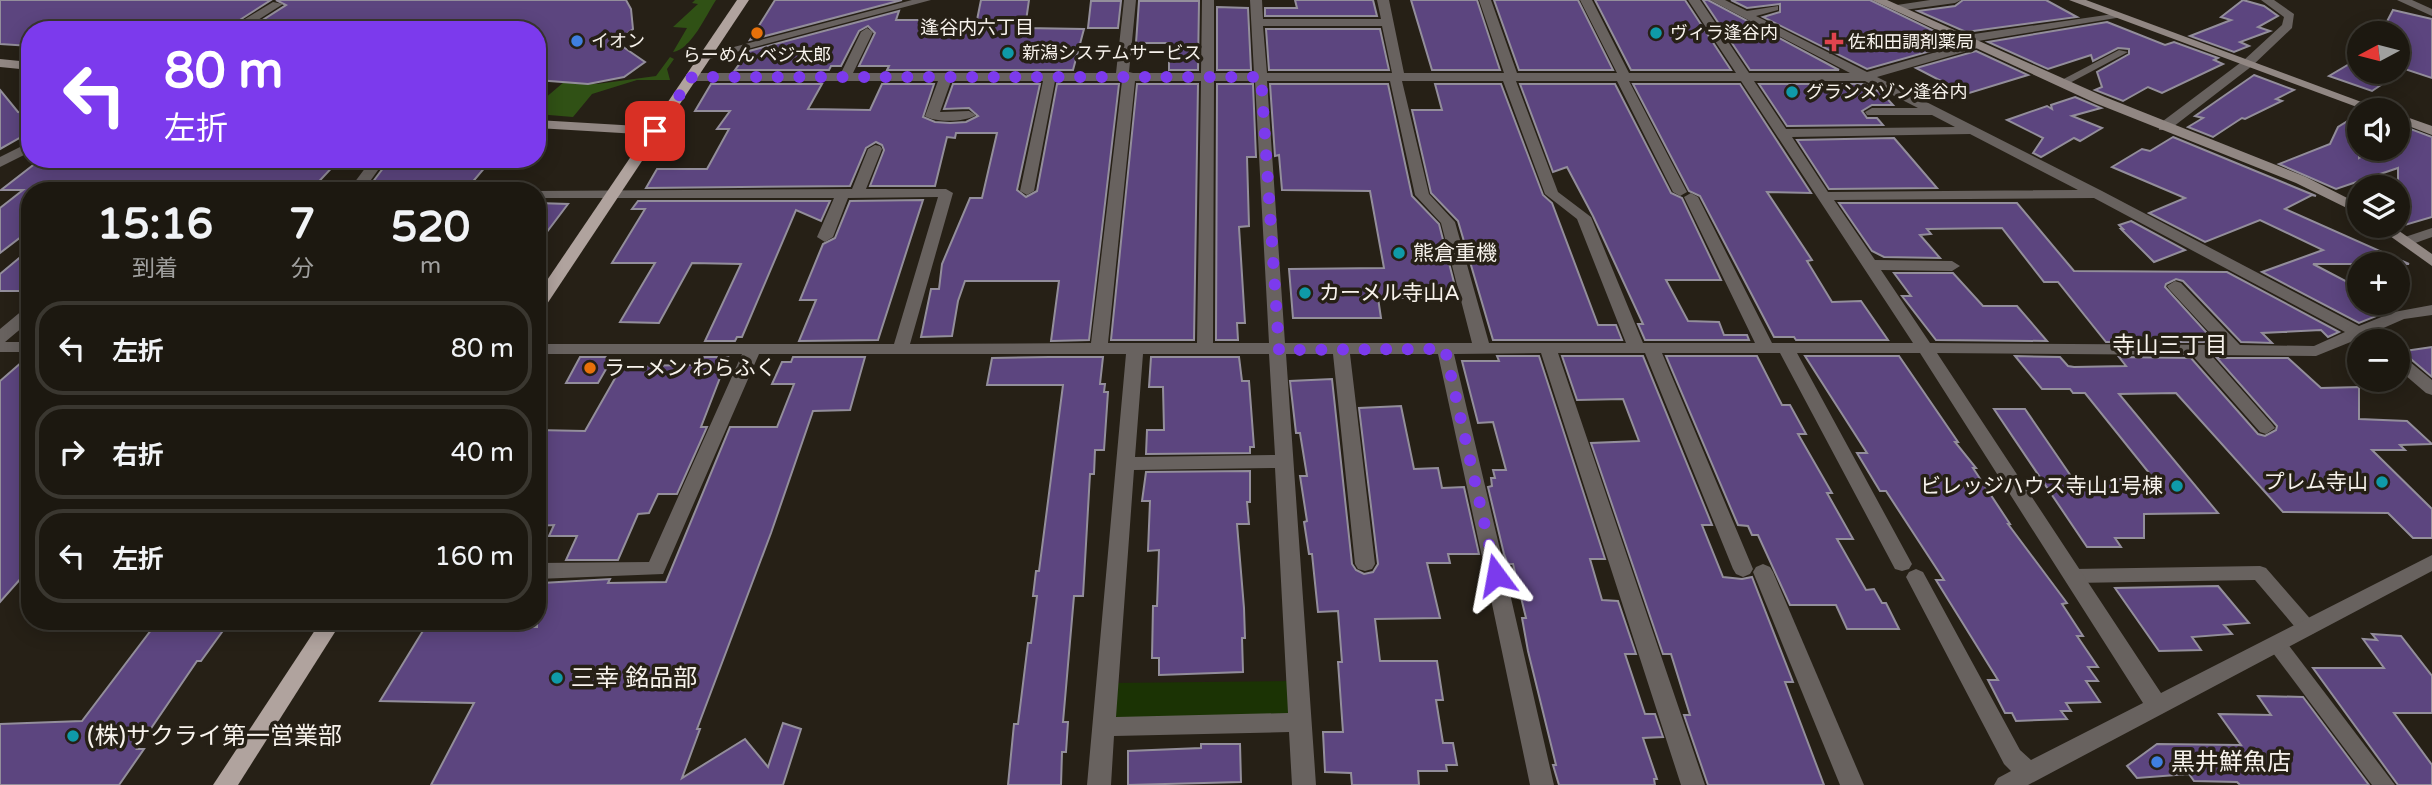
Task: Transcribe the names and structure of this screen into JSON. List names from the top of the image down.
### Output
{
  "districts": ["逢谷内六丁目", "寺山三丁目"],
  "places": {
    "other": [
      "らーめん ベジ太郎",
      "ヴィラ逢谷内",
      "イオン",
      "新潟システムサービス",
      "グランメゾン逢谷内",
      "熊倉重機",
      "カーメル寺山A",
      "ラーメン わらふく",
      "プレム寺山",
      "ビレッジハウス寺山1号棟",
      "三幸 銘品部",
      "(株)サクライ第一営業部",
      "黒井鮮魚店"
    ],
    "health": ["佐和田調剤薬局"]
  },
  "north": "left",
  "page": {
    "map_buttons": ["+", "−"],
    "turn": ["80 m", "左折"],
    "eta": [
      "15:16",
      "到着",
      "7",
      "分",
      "520",
      "m"
    ],
    "list": [
      {
        "name": "左折",
        "value": "80 m"
      },
      {
        "name": "右折",
        "value": "40 m"
      },
      {
        "name": "左折",
        "value": "160 m"
      }
    ]
  }
}
